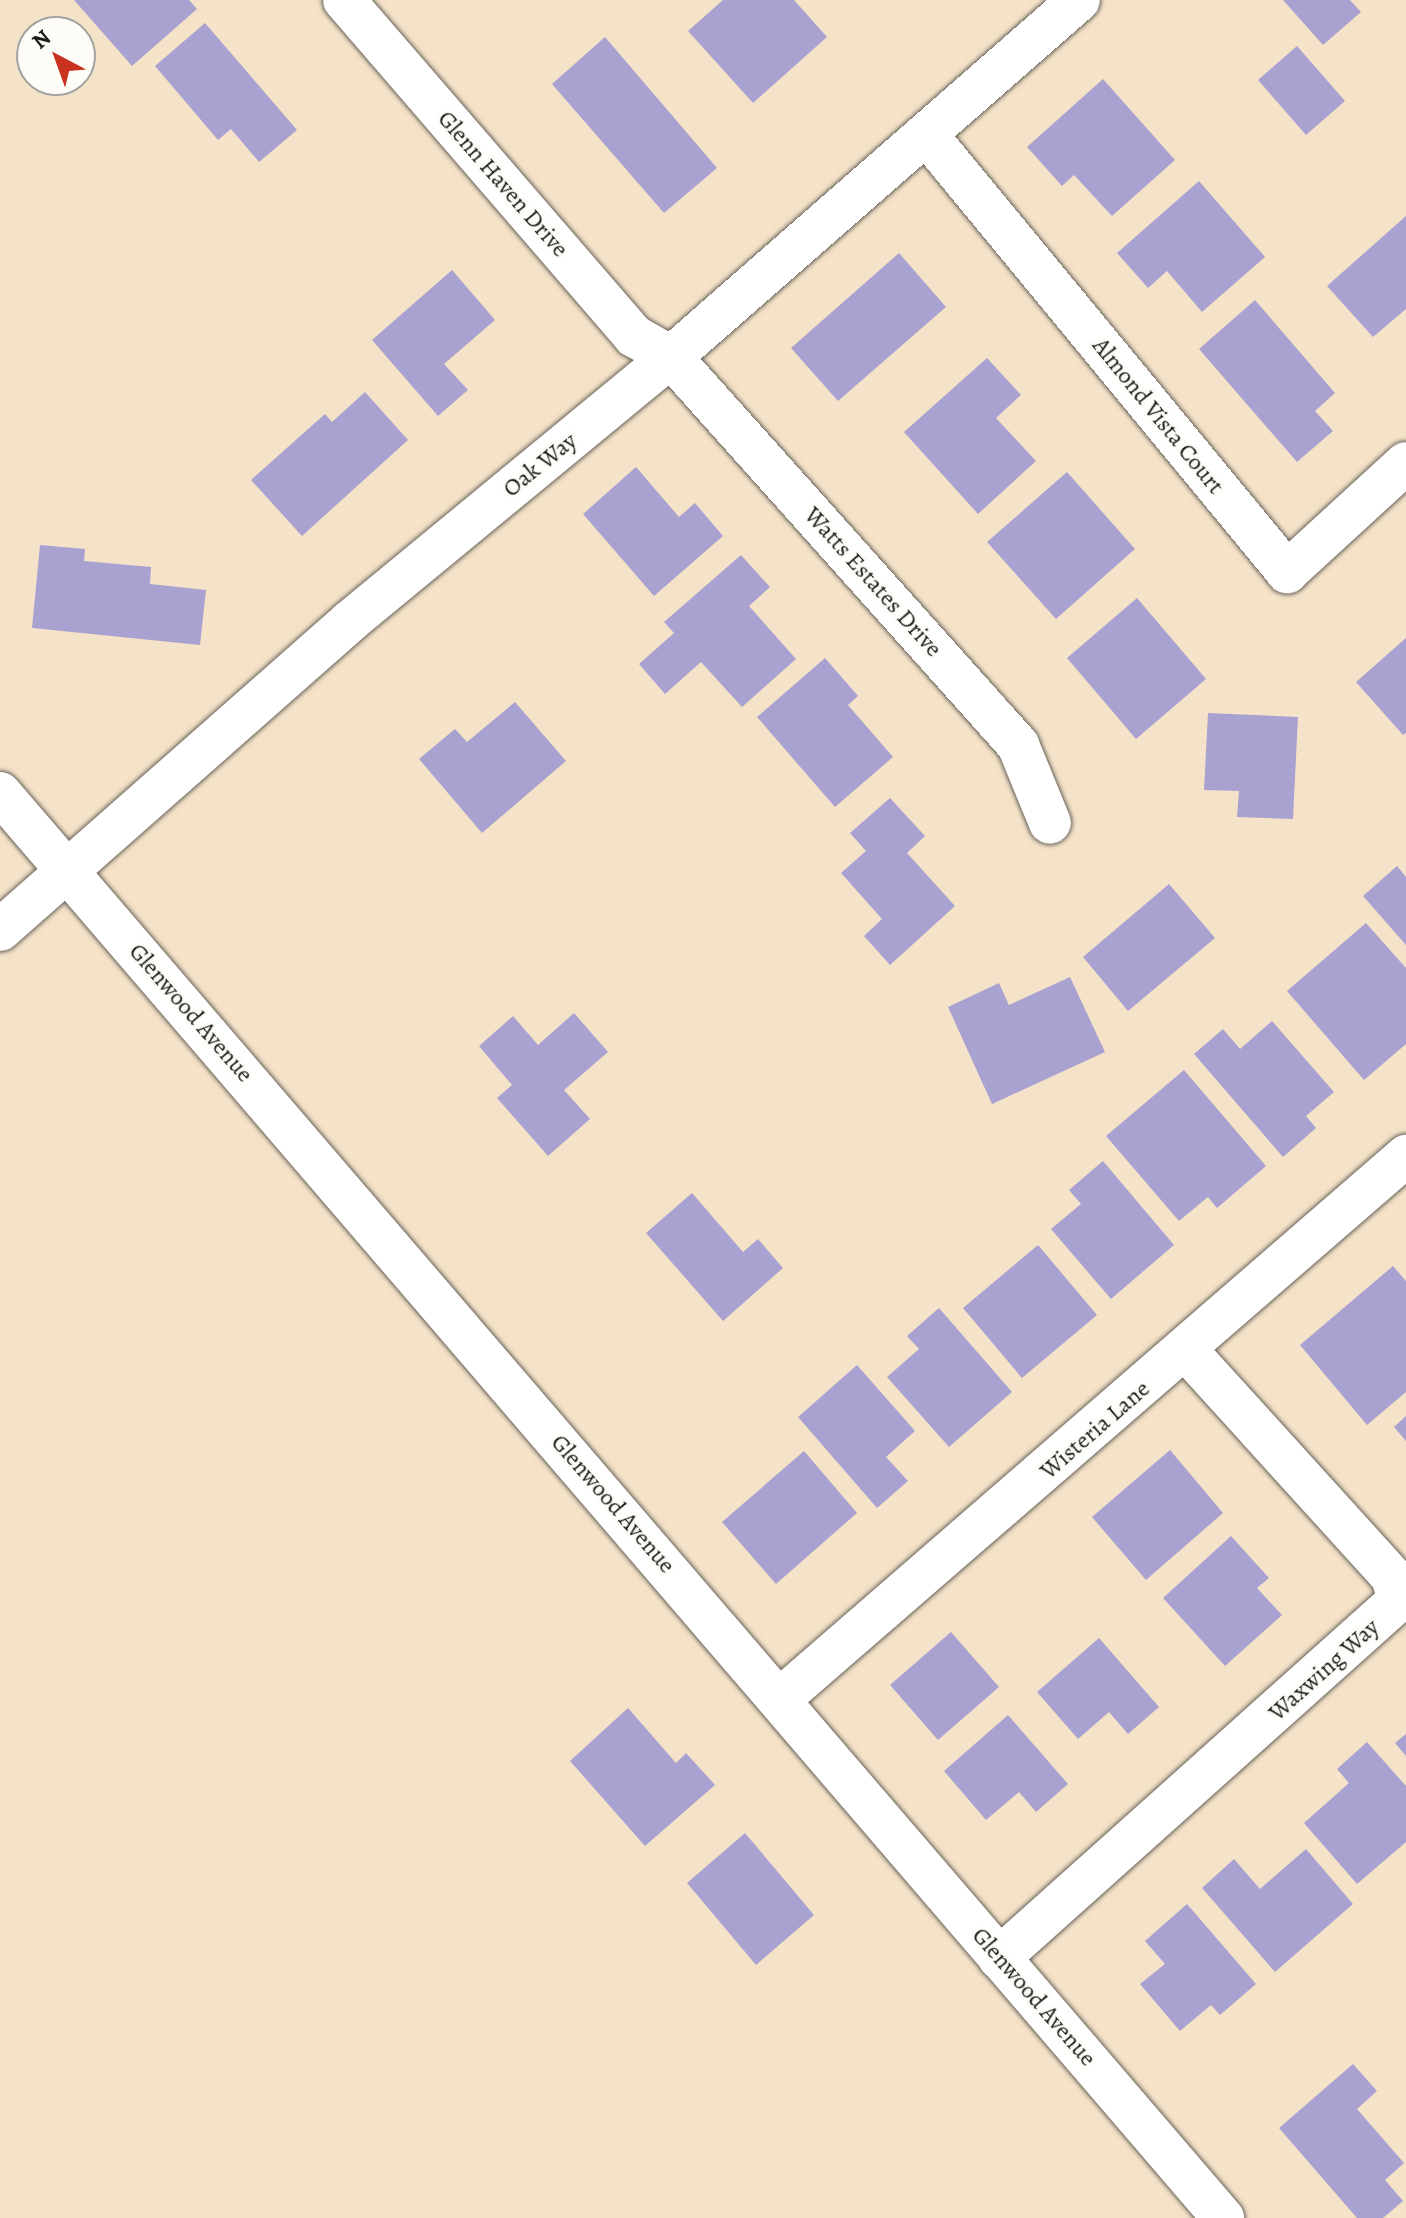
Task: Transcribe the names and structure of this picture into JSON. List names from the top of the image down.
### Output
{
  "streets": {
    "street": [
      "Glenn Haven Drive",
      "Almond Vista Court",
      "Oak Way",
      "Watts Estates Drive",
      "Glenwood Avenue",
      "Wisteria Lane",
      "Waxwing Way"
    ]
  },
  "crossings": [
    ["Glenn Haven Drive", "Oak Way"],
    ["Glenn Haven Drive", "Watts Estates Drive"],
    ["Almond Vista Court", "Oak Way"],
    ["Oak Way", "Watts Estates Drive"],
    ["Oak Way", "Glenwood Avenue"],
    ["Glenwood Avenue", "Wisteria Lane"],
    ["Glenwood Avenue", "Waxwing Way"],
    ["Wisteria Lane", "Waxwing Way"]
  ],
  "north": "top left"
}
